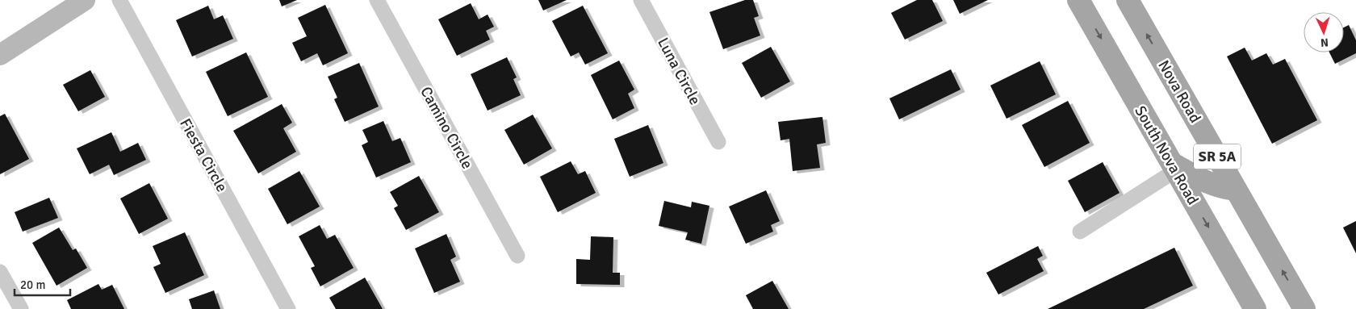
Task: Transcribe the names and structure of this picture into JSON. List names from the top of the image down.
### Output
{
  "streets": {
    "main road": ["Nova Road", "South Nova Road", "SR 5A"],
    "street": ["Luna Circle", "Camino Circle", "Fiesta Circle"]
  },
  "one_way": ["Nova Road", "South Nova Road"],
  "scale_bar": "20 m",
  "north": "bottom"
}
